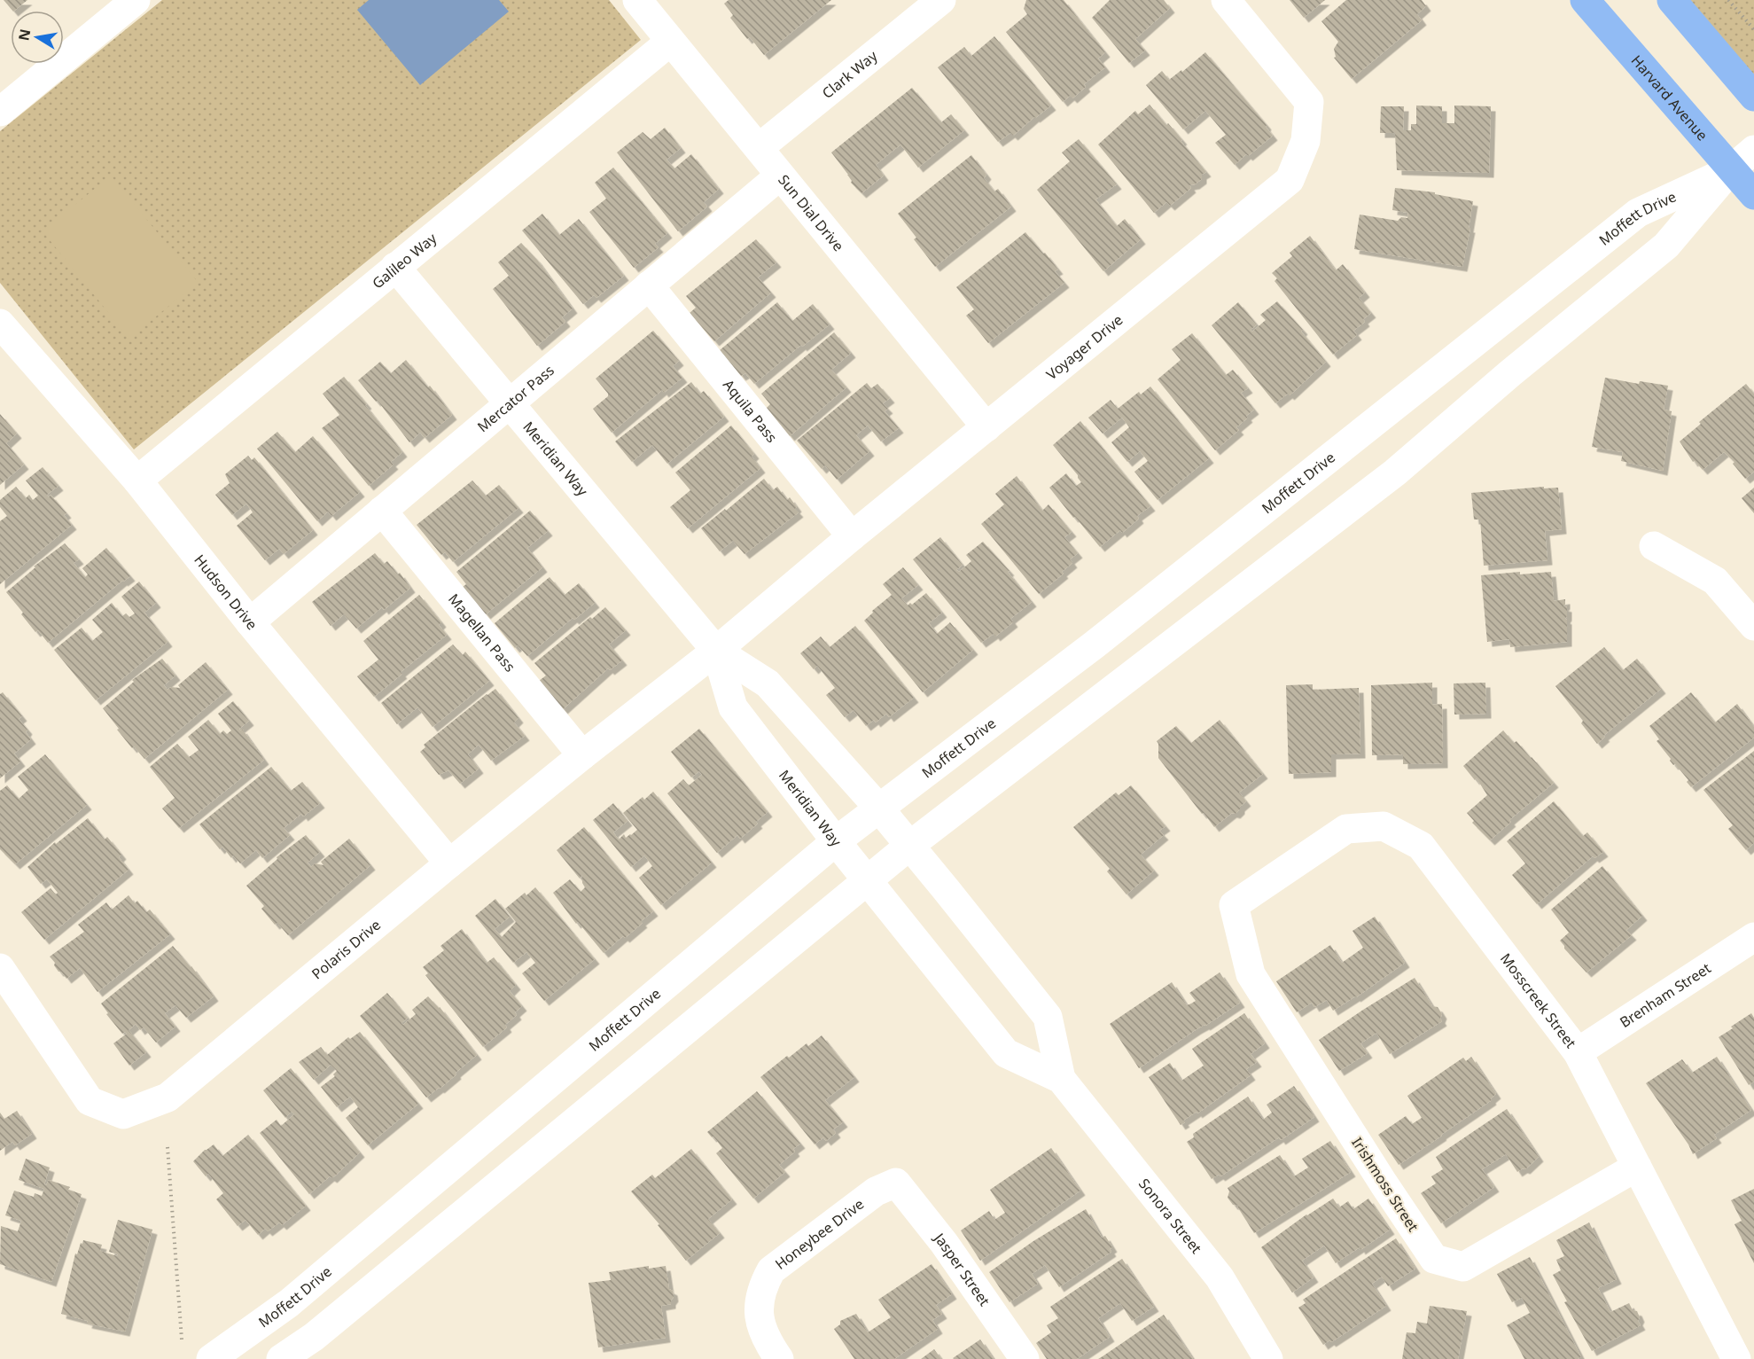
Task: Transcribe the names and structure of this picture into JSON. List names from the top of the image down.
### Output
{
  "streets": {
    "main road": ["Harvard Avenue"],
    "street": [
      "Clark Way",
      "Sun Dial Drive",
      "Moffett Drive",
      "Galileo Way",
      "Voyager Drive",
      "Mercator Pass",
      "Aquila Pass",
      "Meridian Way",
      "Hudson Drive",
      "Magellan Pass",
      "Polaris Drive",
      "Brenham Street",
      "Mosscreek Street",
      "Irishmoss Street",
      "Sonora Street",
      "Honeybee Drive",
      "Jasper Street"
    ]
  },
  "crossings": [
    ["Clark Way", "Sun Dial Drive"],
    ["Harvard Avenue", "Moffett Drive"],
    ["Sun Dial Drive", "Galileo Way"],
    ["Sun Dial Drive", "Voyager Drive"],
    ["Sun Dial Drive", "Mercator Pass"],
    ["Moffett Drive", "Meridian Way"],
    ["Moffett Drive", "Sonora Street"],
    ["Galileo Way", "Meridian Way"],
    ["Galileo Way", "Hudson Drive"],
    ["Voyager Drive", "Aquila Pass"],
    ["Voyager Drive", "Meridian Way"],
    ["Voyager Drive", "Polaris Drive"],
    ["Mercator Pass", "Aquila Pass"],
    ["Mercator Pass", "Meridian Way"],
    ["Mercator Pass", "Hudson Drive"],
    ["Mercator Pass", "Magellan Pass"],
    ["Meridian Way", "Polaris Drive"],
    ["Meridian Way", "Sonora Street"],
    ["Hudson Drive", "Polaris Drive"],
    ["Magellan Pass", "Polaris Drive"],
    ["Brenham Street", "Mosscreek Street"],
    ["Mosscreek Street", "Irishmoss Street"],
    ["Honeybee Drive", "Jasper Street"]
  ],
  "north": "left"
}
